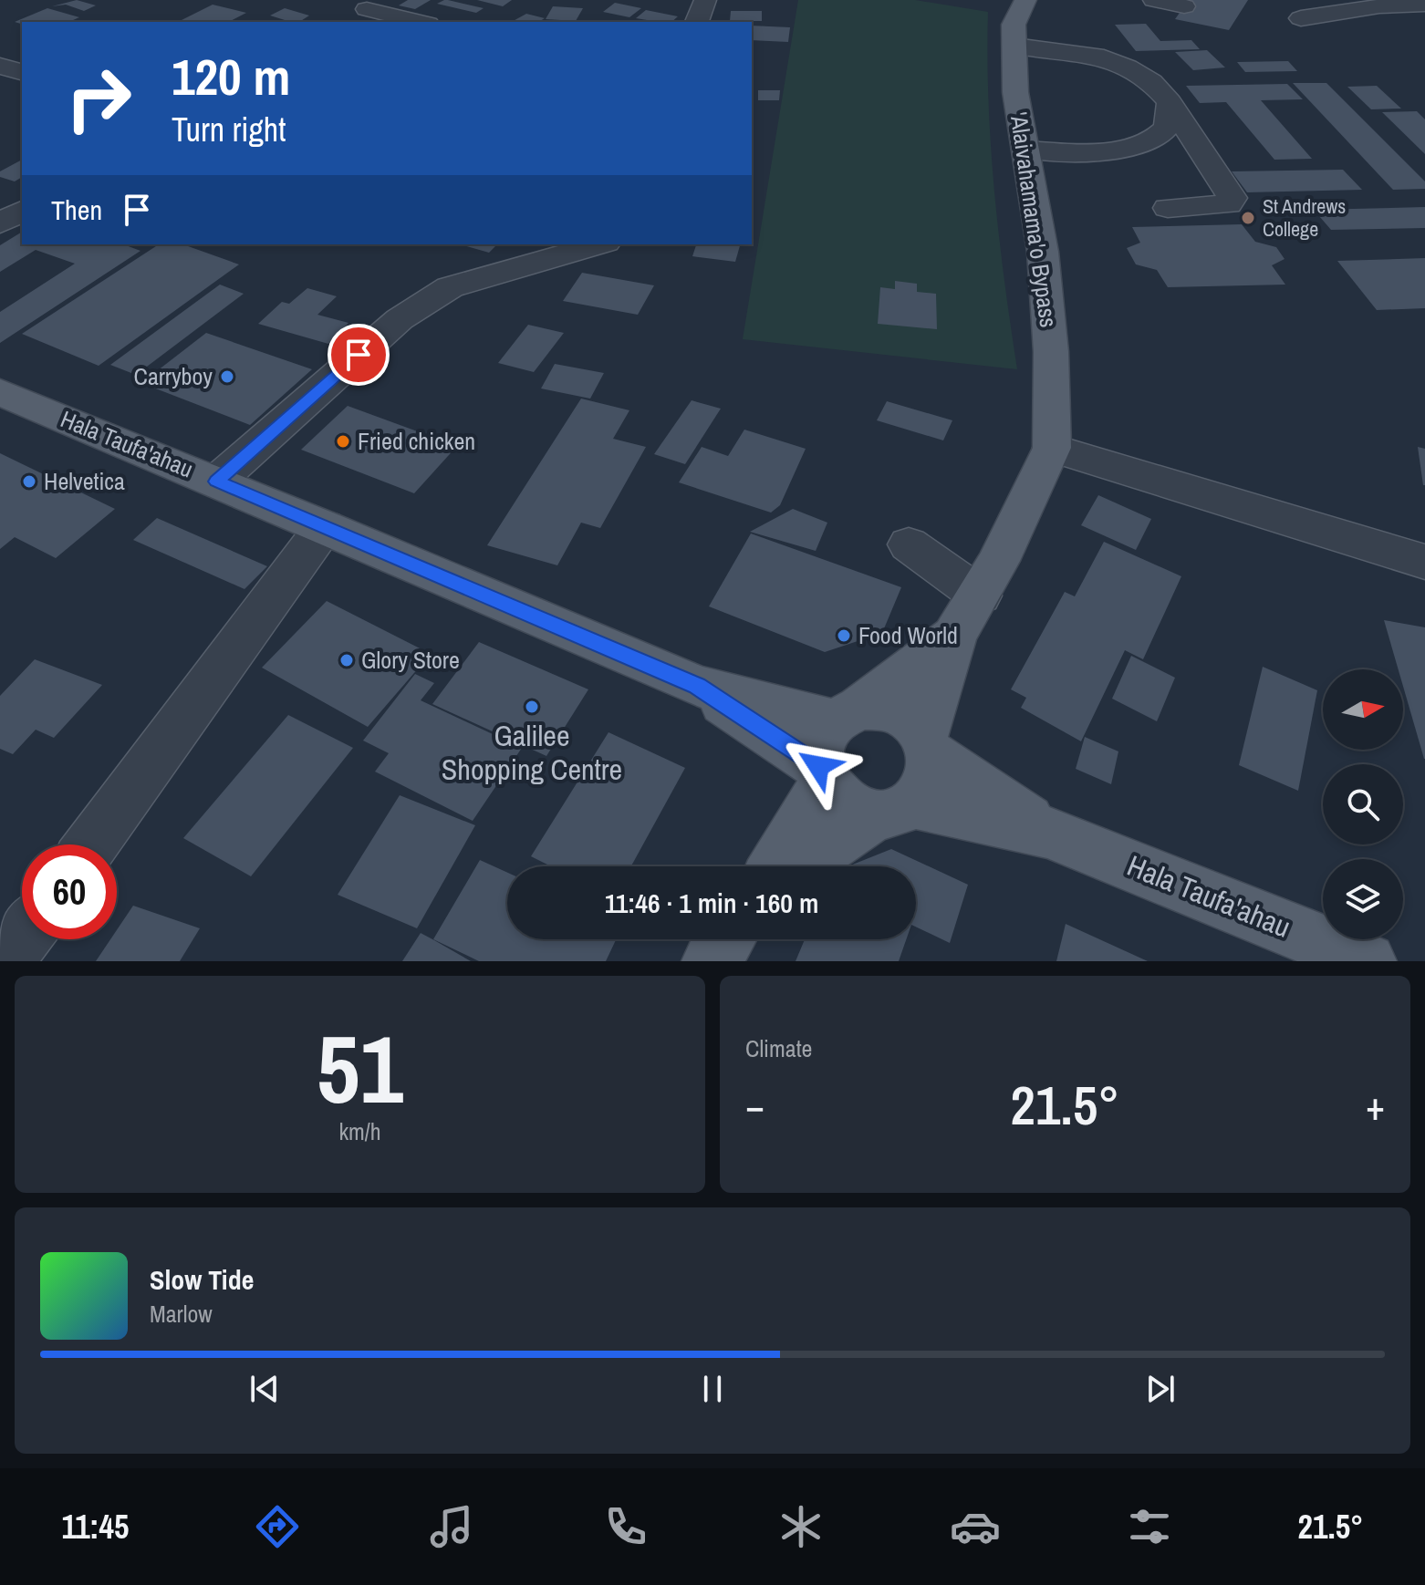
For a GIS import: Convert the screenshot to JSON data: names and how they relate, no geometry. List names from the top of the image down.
{
  "streets": {
    "main road": ["'Alaivahamama'o Bypass", "Hala Taufa'ahau"]
  },
  "crossings": [
    ["'Alaivahamama'o Bypass", "Hala Taufa'ahau"]
  ],
  "places": [
    "St Andrews College",
    "Carryboy",
    "Fried chicken",
    "Helvetica",
    "Food World",
    "Glory Store",
    "Galilee Shopping Centre"
  ],
  "north": "right",
  "page": {
    "turn": ["120 m", "Turn right"],
    "then": "Then",
    "limit": "60",
    "trip": "11:46 · 1 min · 160 m",
    "tile": [
      ["51", "km/h"],
      "Climate"
    ],
    "heat": ["−", "21.5°", "+"],
    "song": ["Slow Tide", "Marlow"],
    "tabs": ["11:45", "21.5°"]
  }
}
